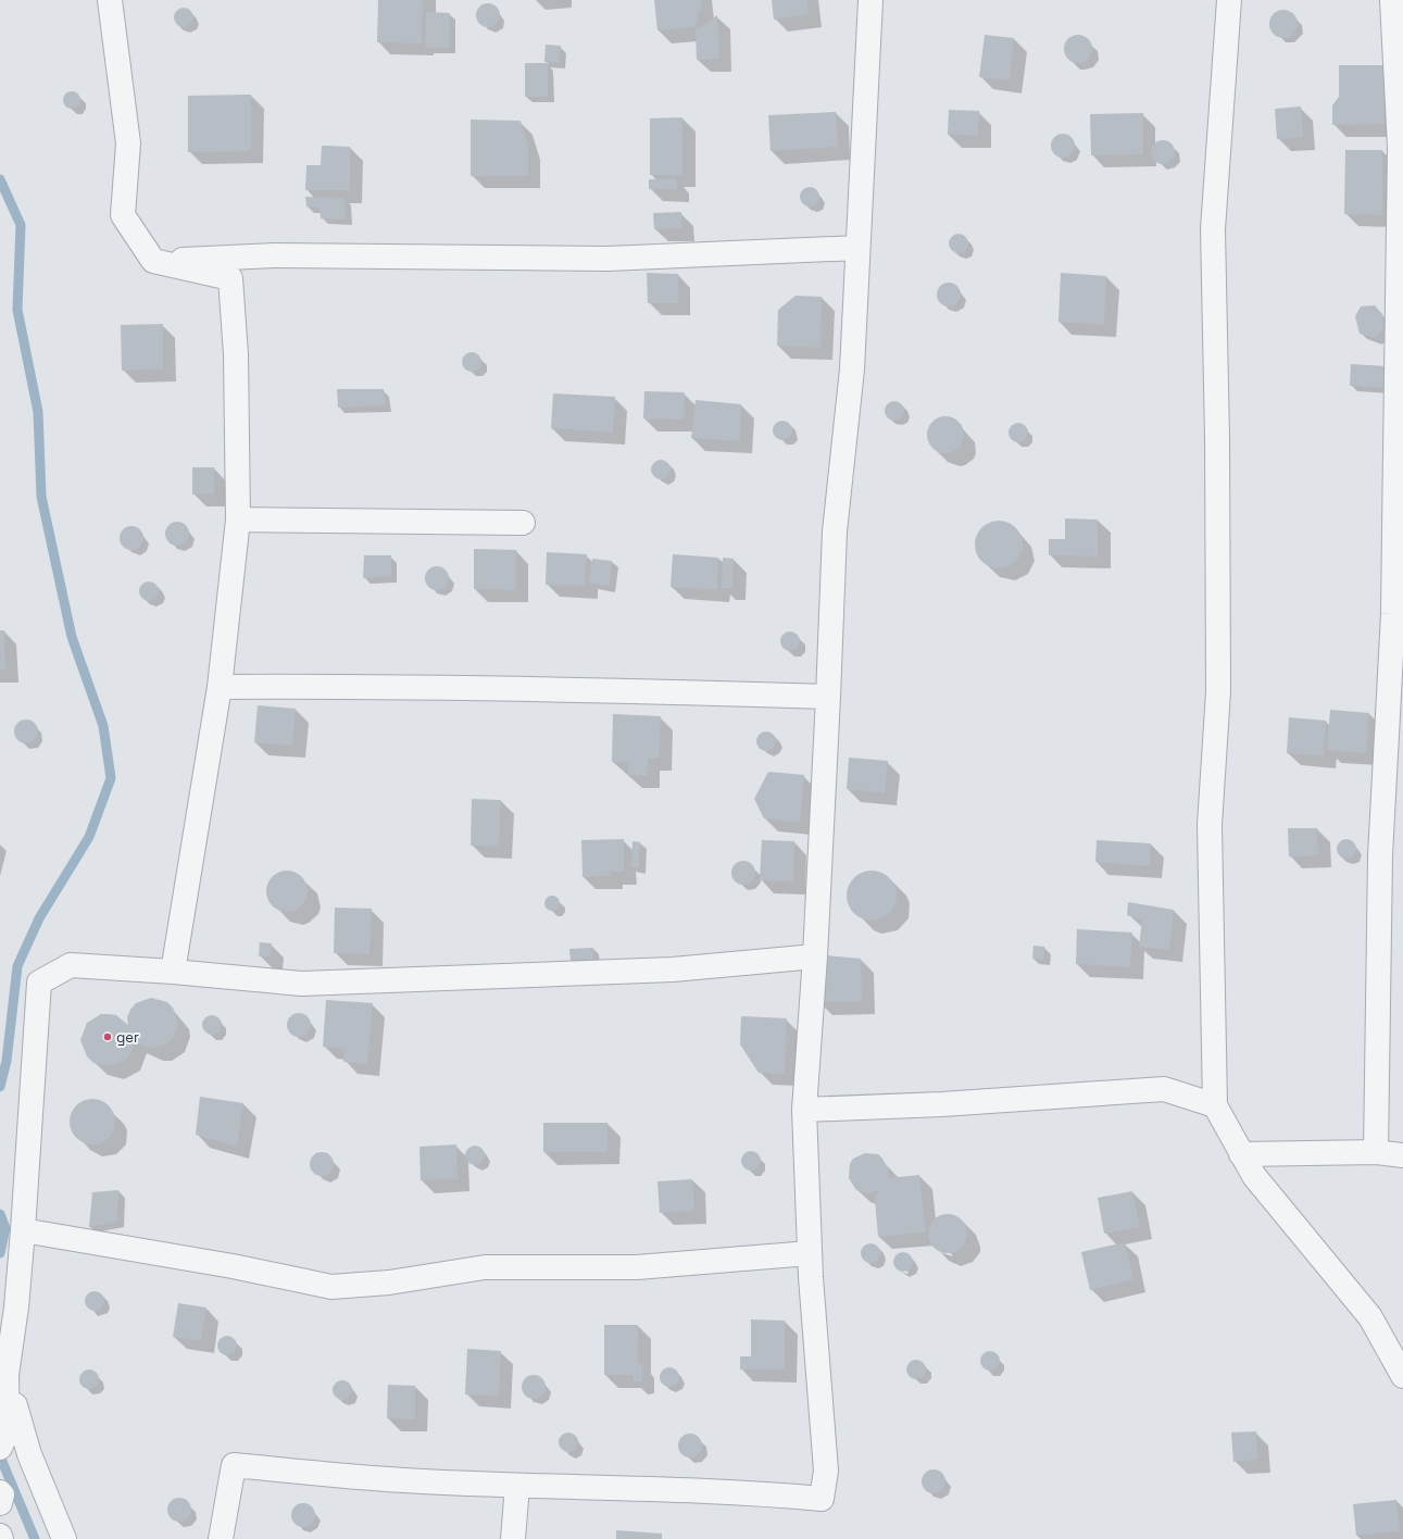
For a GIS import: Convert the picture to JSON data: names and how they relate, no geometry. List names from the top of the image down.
{
  "places": ["ger"]
}
